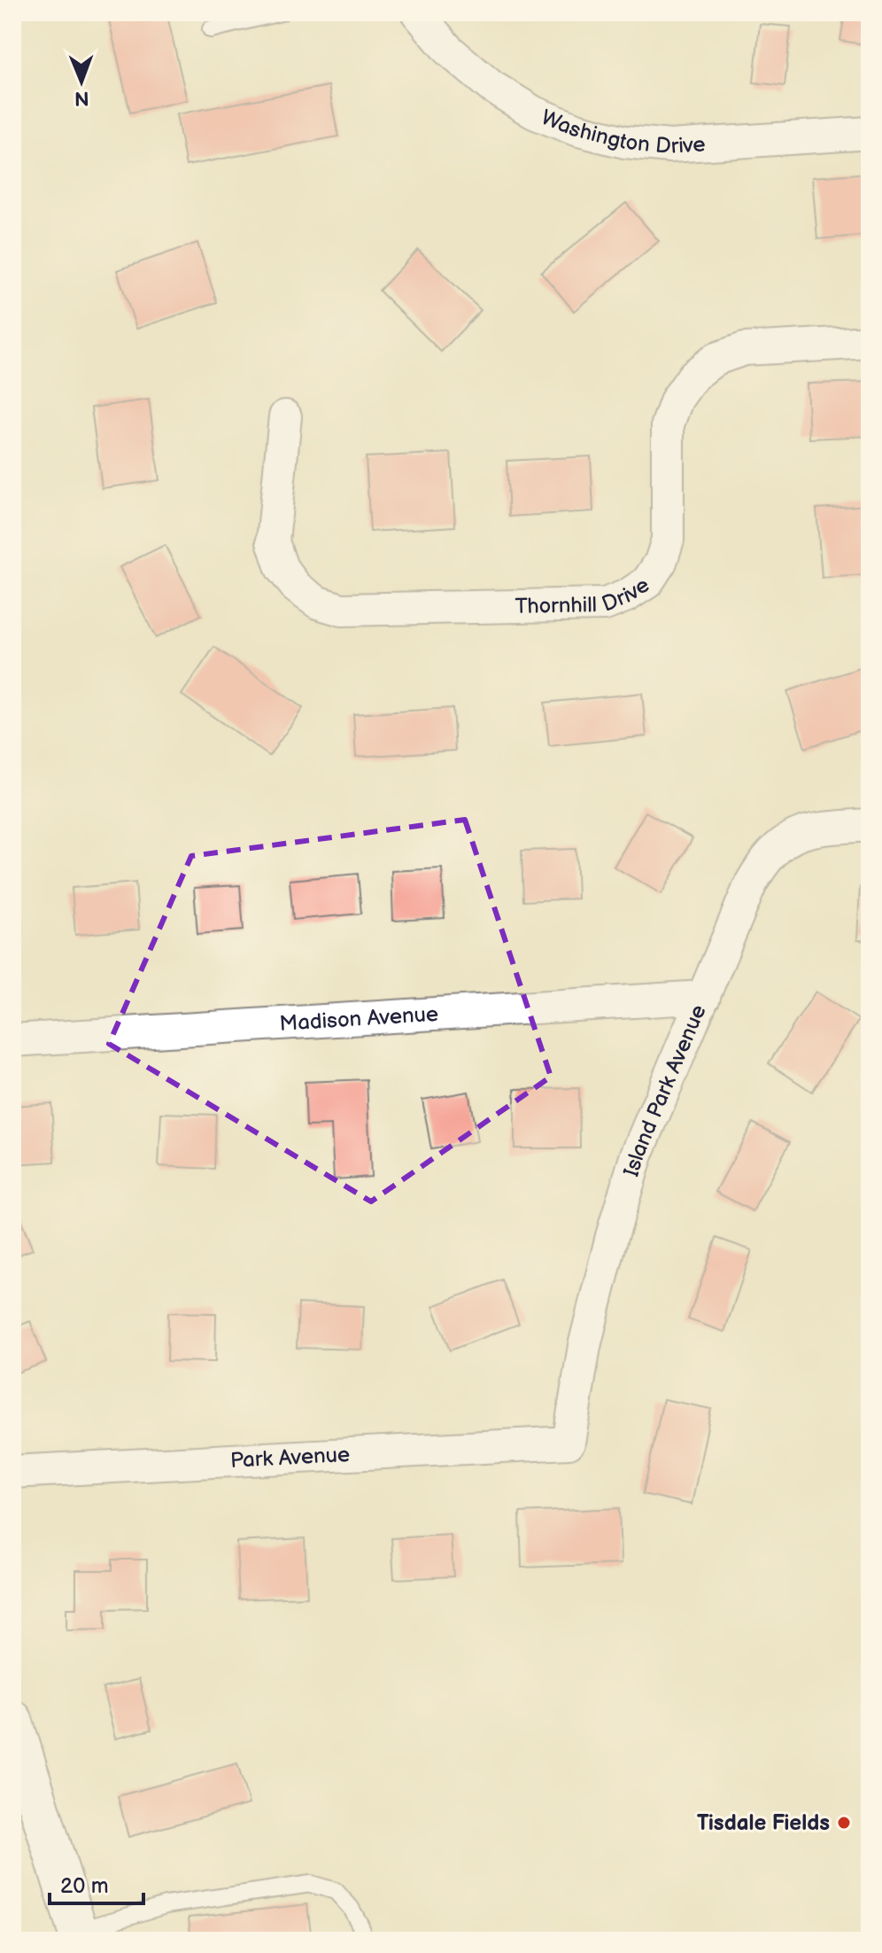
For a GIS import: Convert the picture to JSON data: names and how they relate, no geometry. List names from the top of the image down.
{
  "streets": {
    "street": [
      "Washington Drive",
      "Thornhill Drive",
      "Madison Avenue",
      "Island Park Avenue",
      "Park Avenue"
    ]
  },
  "crossings": [
    ["Madison Avenue", "Island Park Avenue"],
    ["Island Park Avenue", "Park Avenue"]
  ],
  "places": ["Tisdale Fields"],
  "scale_bar": "20 m",
  "north": "bottom"
}
